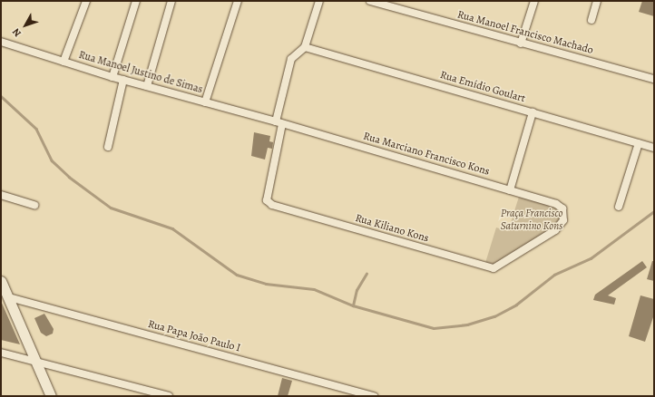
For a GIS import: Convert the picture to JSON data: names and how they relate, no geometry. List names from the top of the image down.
{
  "streets": {
    "street": [
      "Rua Manoel Francisco Machado",
      "Rua Manoel Justino de Simas",
      "Rua Emídio Goulart",
      "Rua Marciano Francisco Kons",
      "Rua Kiliano Kons",
      "Rua Papa João Paulo I"
    ]
  },
  "crossings": [
    ["Rua Manoel Justino de Simas", "Rua Marciano Francisco Kons"],
    ["Rua Manoel Justino de Simas", "Rua Kiliano Kons"],
    ["Rua Marciano Francisco Kons", "Rua Kiliano Kons"]
  ],
  "parks": ["Praça Francisco Saturnino Kons"],
  "north": "bottom left"
}
